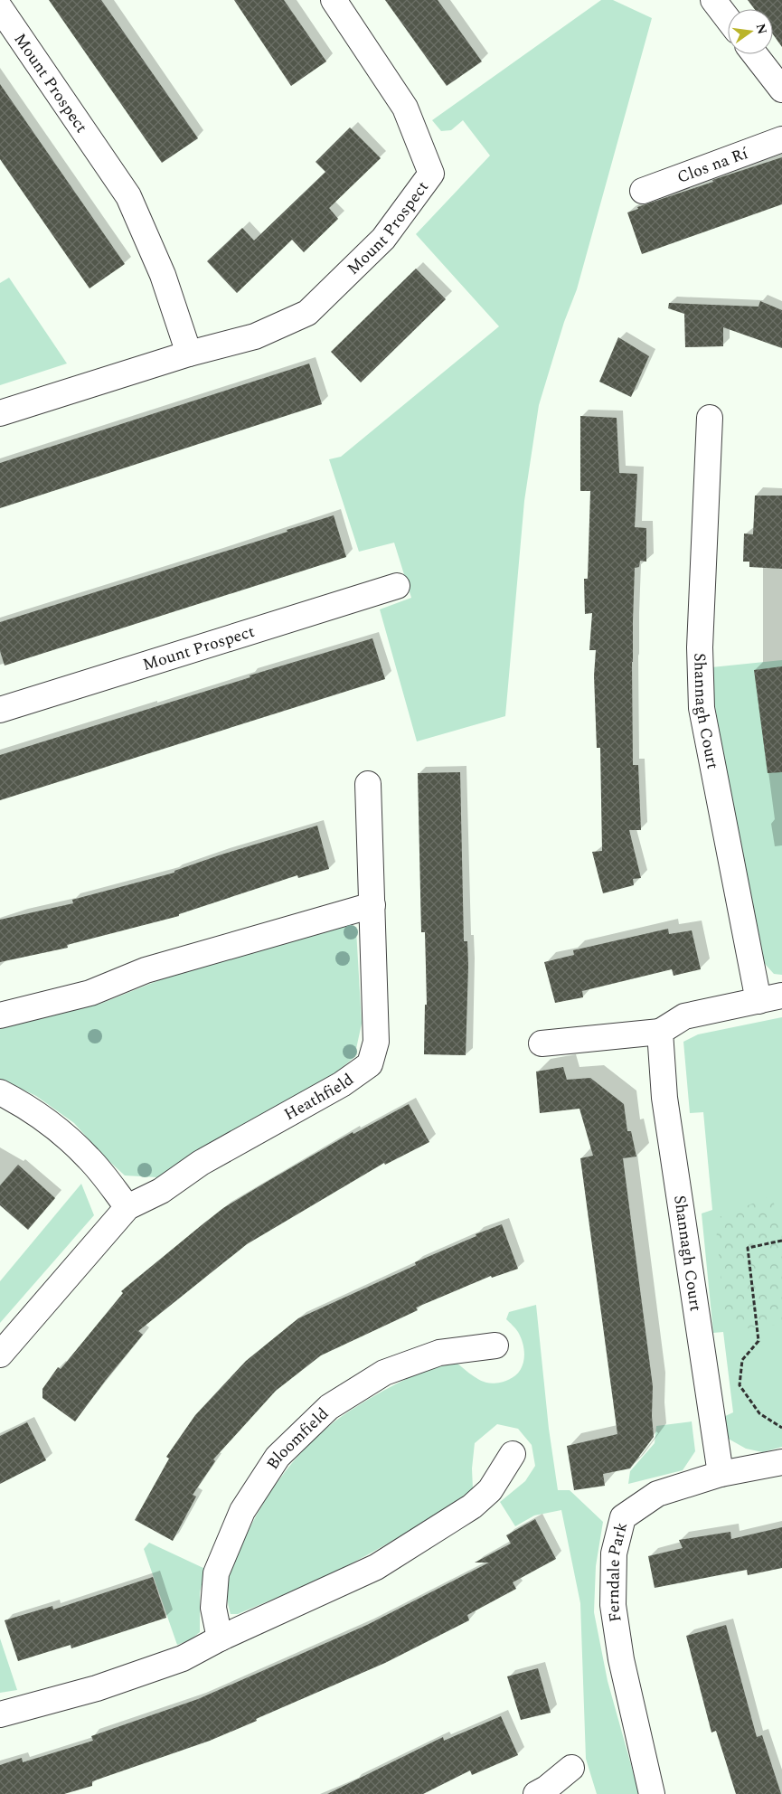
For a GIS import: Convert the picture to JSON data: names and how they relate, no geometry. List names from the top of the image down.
{
  "streets": {
    "street": [
      "Mount Prospect",
      "Clos na Rí",
      "Shannagh Court",
      "Heathfield",
      "Bloomfield",
      "Ferndale Park"
    ]
  },
  "crossings": [
    ["Shannagh Court", "Ferndale Park"]
  ],
  "north": "right"
}
